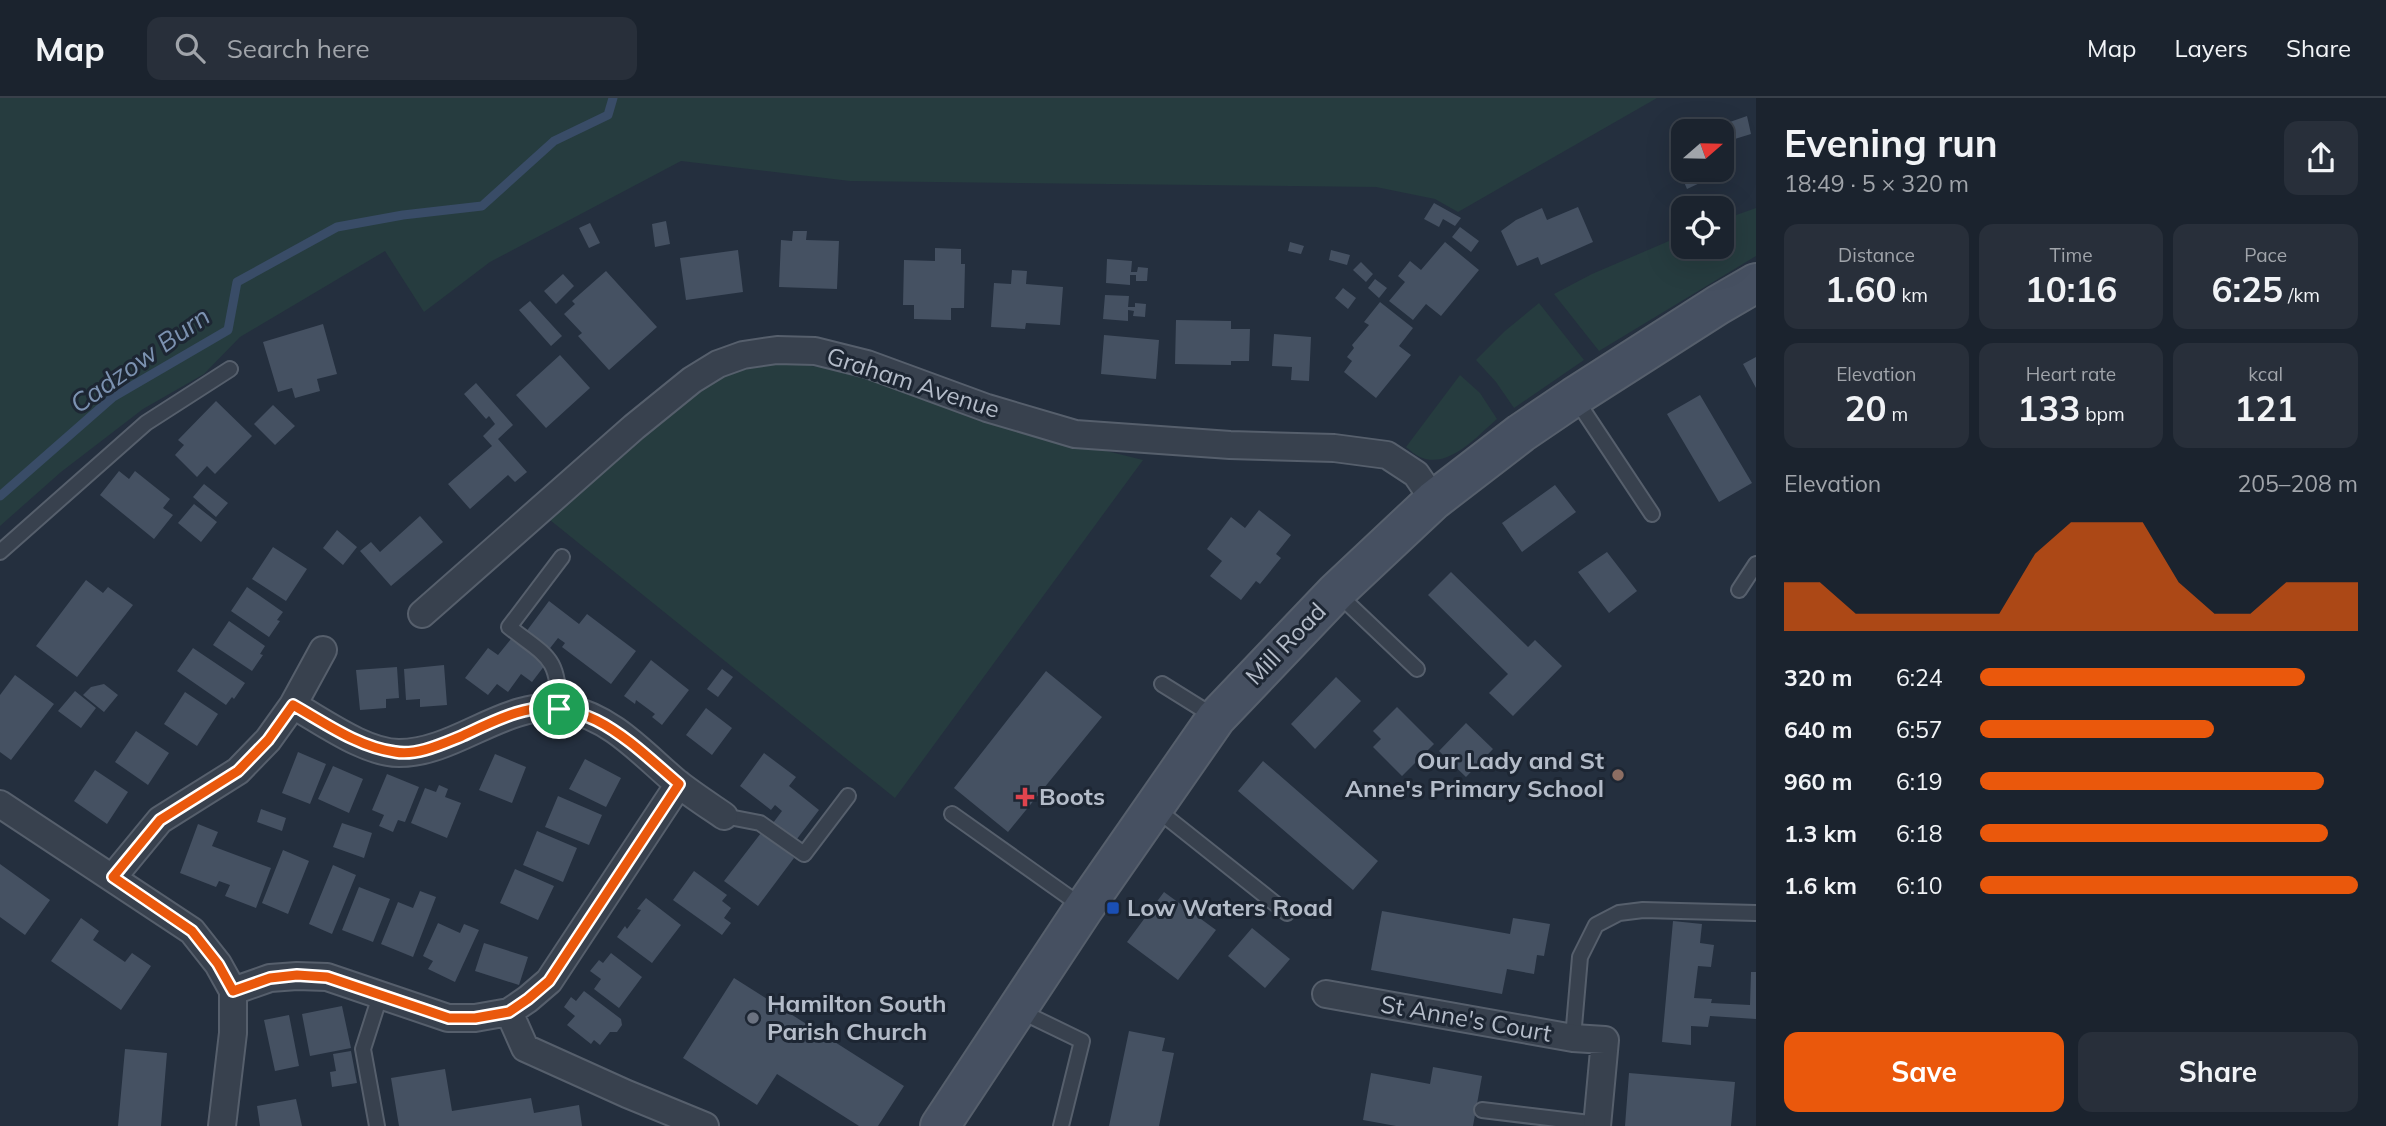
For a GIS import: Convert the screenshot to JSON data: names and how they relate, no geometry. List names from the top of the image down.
{
  "streets": {
    "main road": ["Mill Road"],
    "street": ["Graham Avenue", "St Anne's Court"]
  },
  "crossings": [
    ["Graham Avenue", "Mill Road"]
  ],
  "water": ["Cadzow Burn"],
  "places": {
    "other": ["Our Lady and St Anne's Primary School", "Hamilton South Parish Church"],
    "health": ["Boots"],
    "transit": ["Low Waters Road"]
  },
  "north": "right",
  "page": {
    "header": "Map",
    "search": "Search here",
    "nav": ["Map", "Layers", "Share"],
    "heading": ["Evening run", "18:49 · 5 × 320 m"],
    "stats": [
      ["Distance", "1.60 km"],
      ["Time", "10:16"],
      ["Pace", "6:25 /km"],
      ["Elevation", "20 m"],
      ["Heart rate", "133 bpm"],
      ["kcal", "121"]
    ],
    "chart": ["Elevation", "205–208 m"],
    "list": [
      {
        "name": "320 m",
        "note": "6:24"
      },
      {
        "name": "640 m",
        "note": "6:57"
      },
      {
        "name": "960 m",
        "note": "6:19"
      },
      {
        "name": "1.3 km",
        "note": "6:18"
      },
      {
        "name": "1.6 km",
        "note": "6:10"
      }
    ],
    "buttons": ["Save", "Share"]
  }
}
